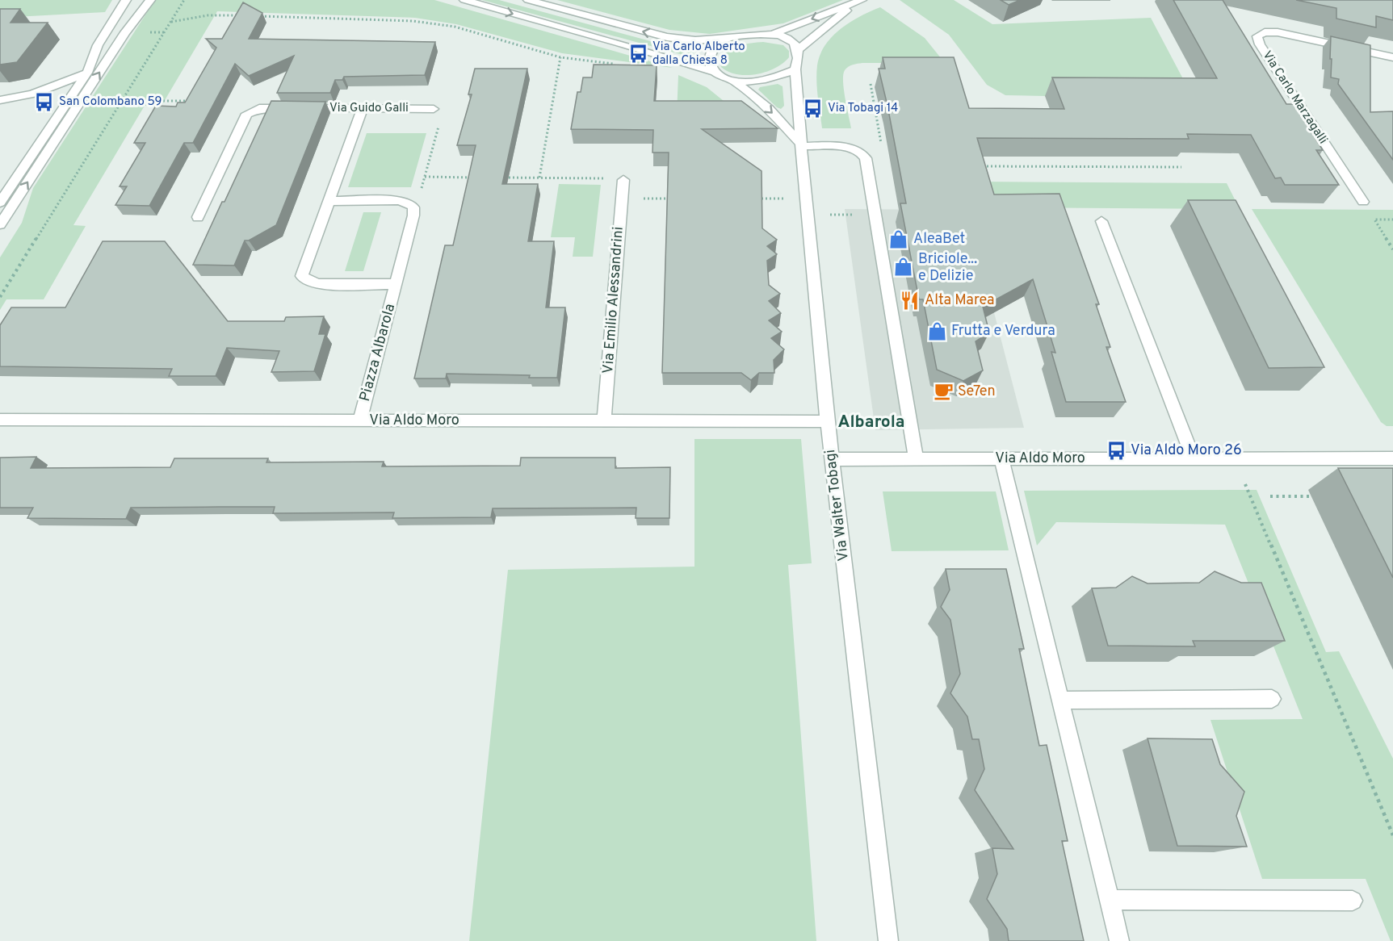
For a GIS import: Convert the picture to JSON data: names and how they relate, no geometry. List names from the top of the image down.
{
  "streets": {
    "street": [
      "Via Carlo Marzagalli",
      "Via Guido Galli",
      "Via Emilio Alessandrini",
      "Piazza Albarola",
      "Via Aldo Moro",
      "Via Walter Tobagi"
    ]
  },
  "crossings": [
    ["Via Guido Galli", "Piazza Albarola"],
    ["Via Emilio Alessandrini", "Via Aldo Moro"],
    ["Piazza Albarola", "Via Aldo Moro"],
    ["Via Aldo Moro", "Via Walter Tobagi"]
  ],
  "districts": ["Albarola"],
  "places": {
    "bus stop": [
      "Via Carlo Alberto dalla Chiesa 8",
      "San Colombano 59",
      "Via Tobagi 14",
      "Via Aldo Moro 26"
    ],
    "shop": ["AleaBet", "Briciole... e Delizie", "Frutta e Verdura"],
    "restaurant": ["Alta Marea"],
    "cafe": ["Se7en"]
  }
}
